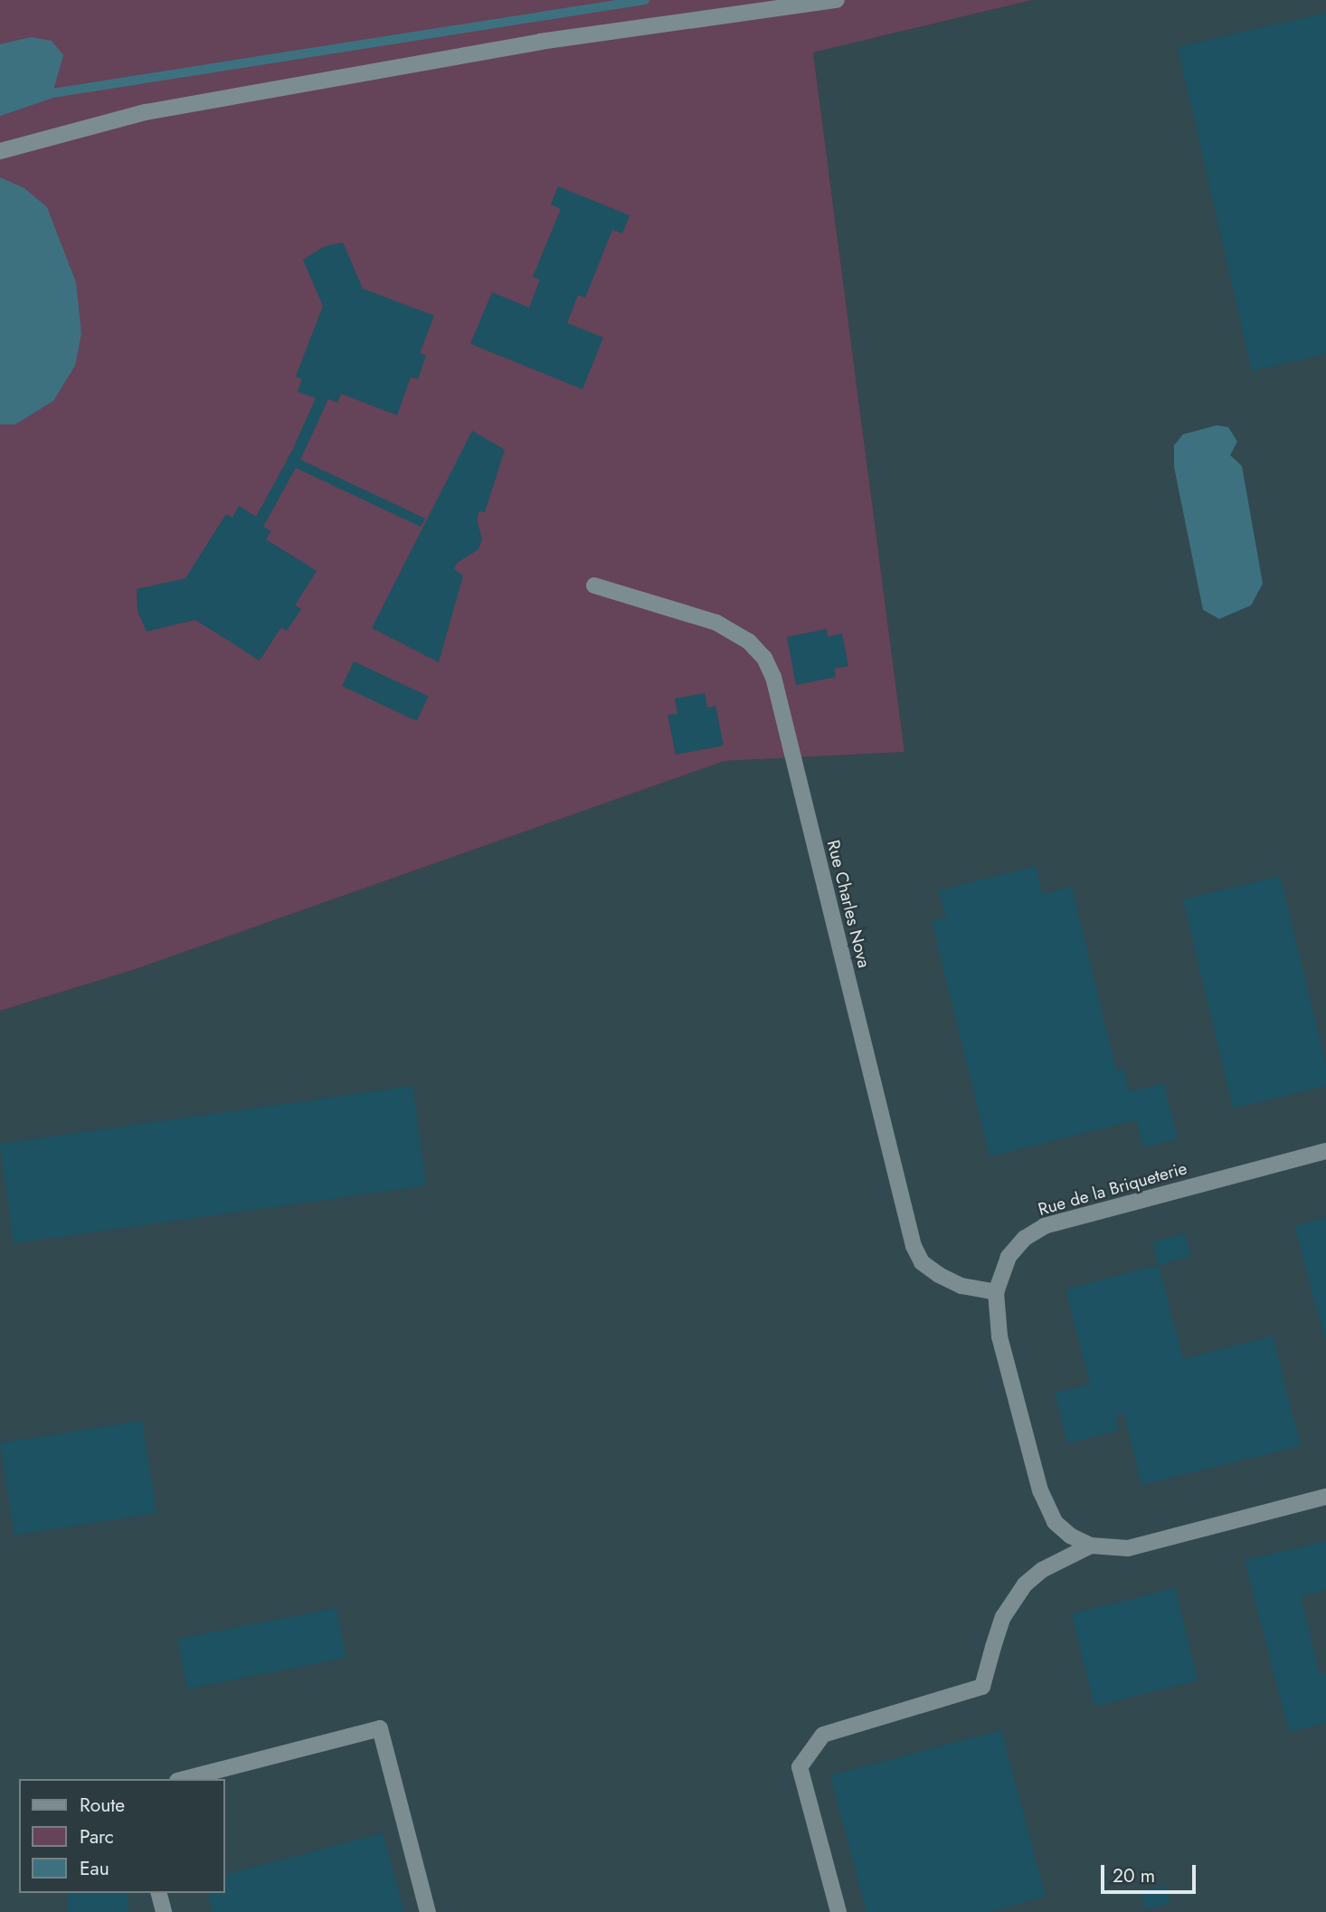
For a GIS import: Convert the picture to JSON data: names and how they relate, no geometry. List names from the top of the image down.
{
  "streets": {
    "street": ["Rue Charles Nova", "Rue de la Briqueterie"]
  },
  "crossings": [
    ["Rue Charles Nova", "Rue de la Briqueterie"]
  ],
  "legend": ["Route", "Parc", "Eau"],
  "scale_bar": "20 m"
}
